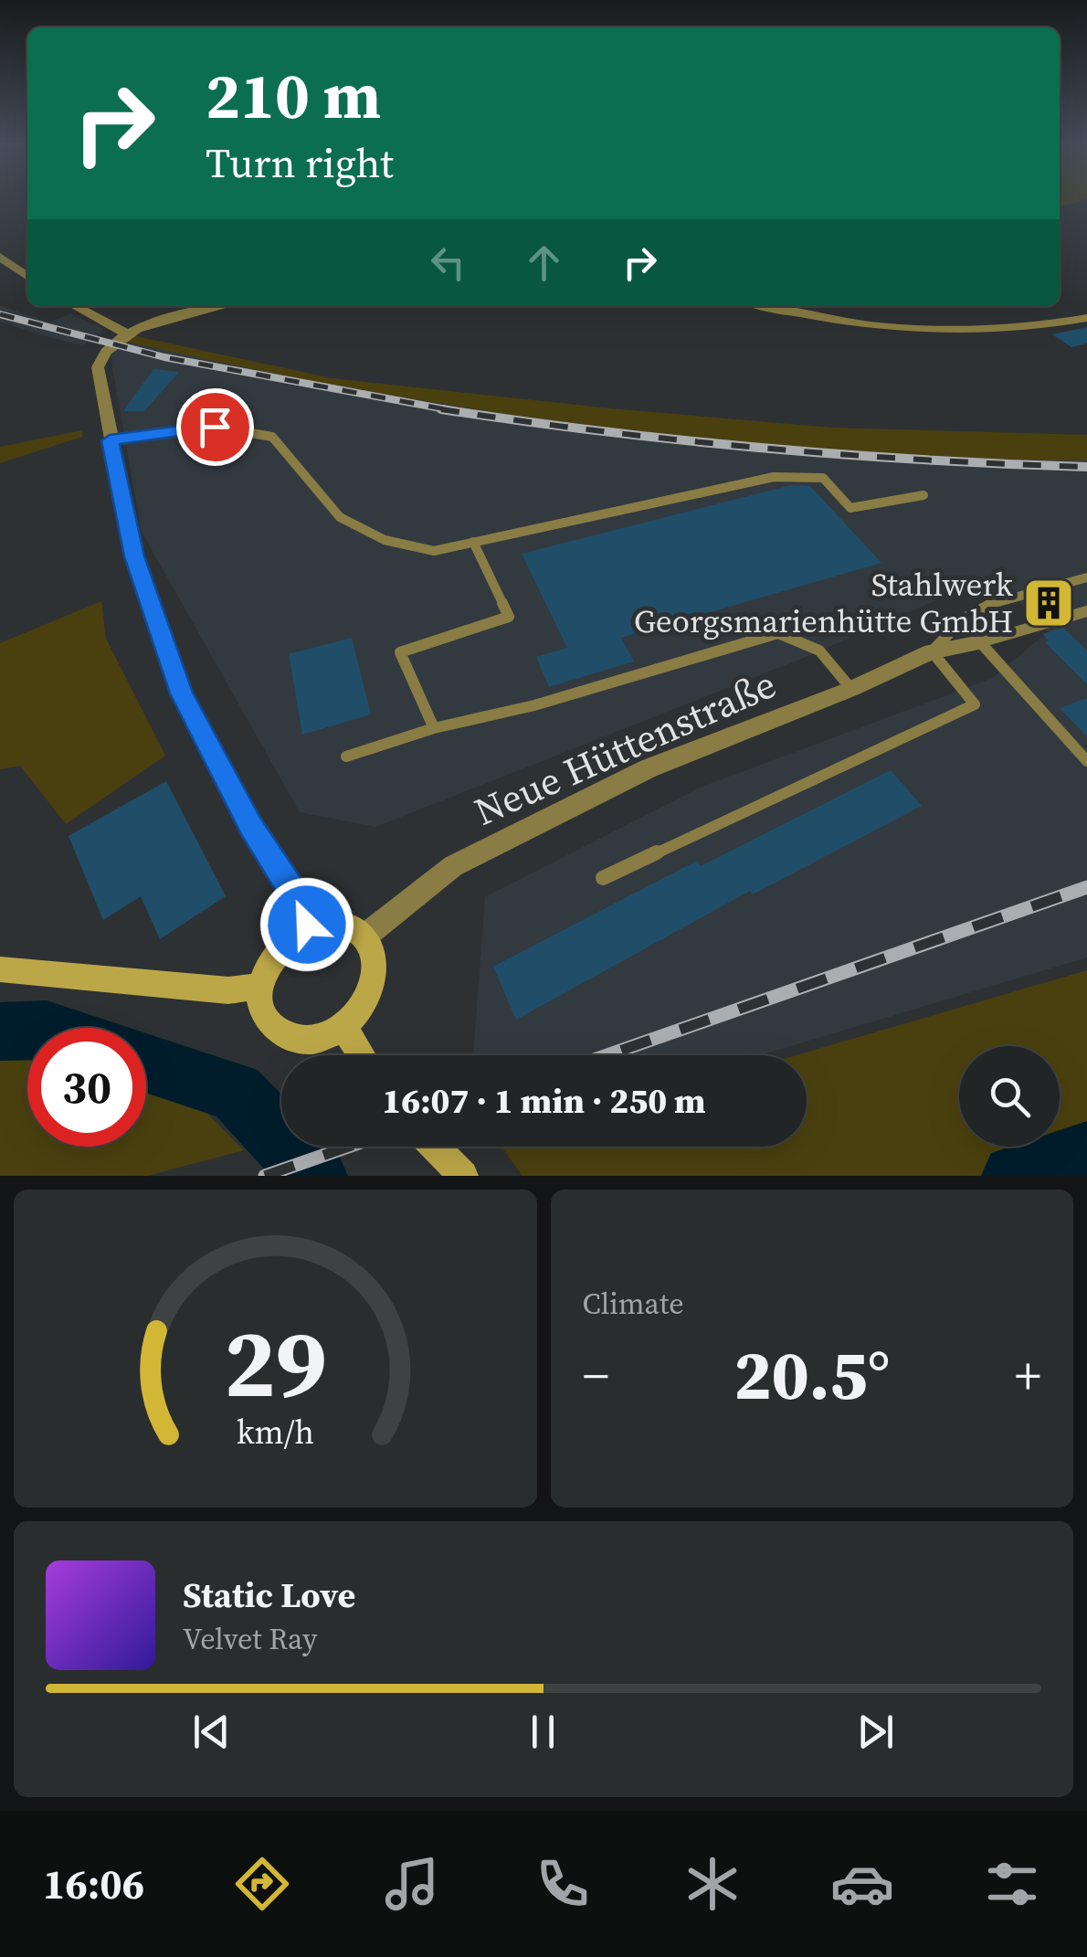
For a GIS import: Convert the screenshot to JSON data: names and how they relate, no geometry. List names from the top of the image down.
{
  "streets": {
    "street": ["Neue Hüttenstraße"]
  },
  "places": {
    "building": ["Stahlwerk Georgsmarienhütte GmbH"]
  },
  "page": {
    "turn": ["210 m", "Turn right"],
    "limit": "30",
    "trip": "16:07 · 1 min · 250 m",
    "tile": "Climate",
    "heat": ["−", "20.5°", "+"],
    "song": ["Static Love", "Velvet Ray"],
    "tabs": "16:06",
    "gauge": ["29", "km/h"]
  }
}
